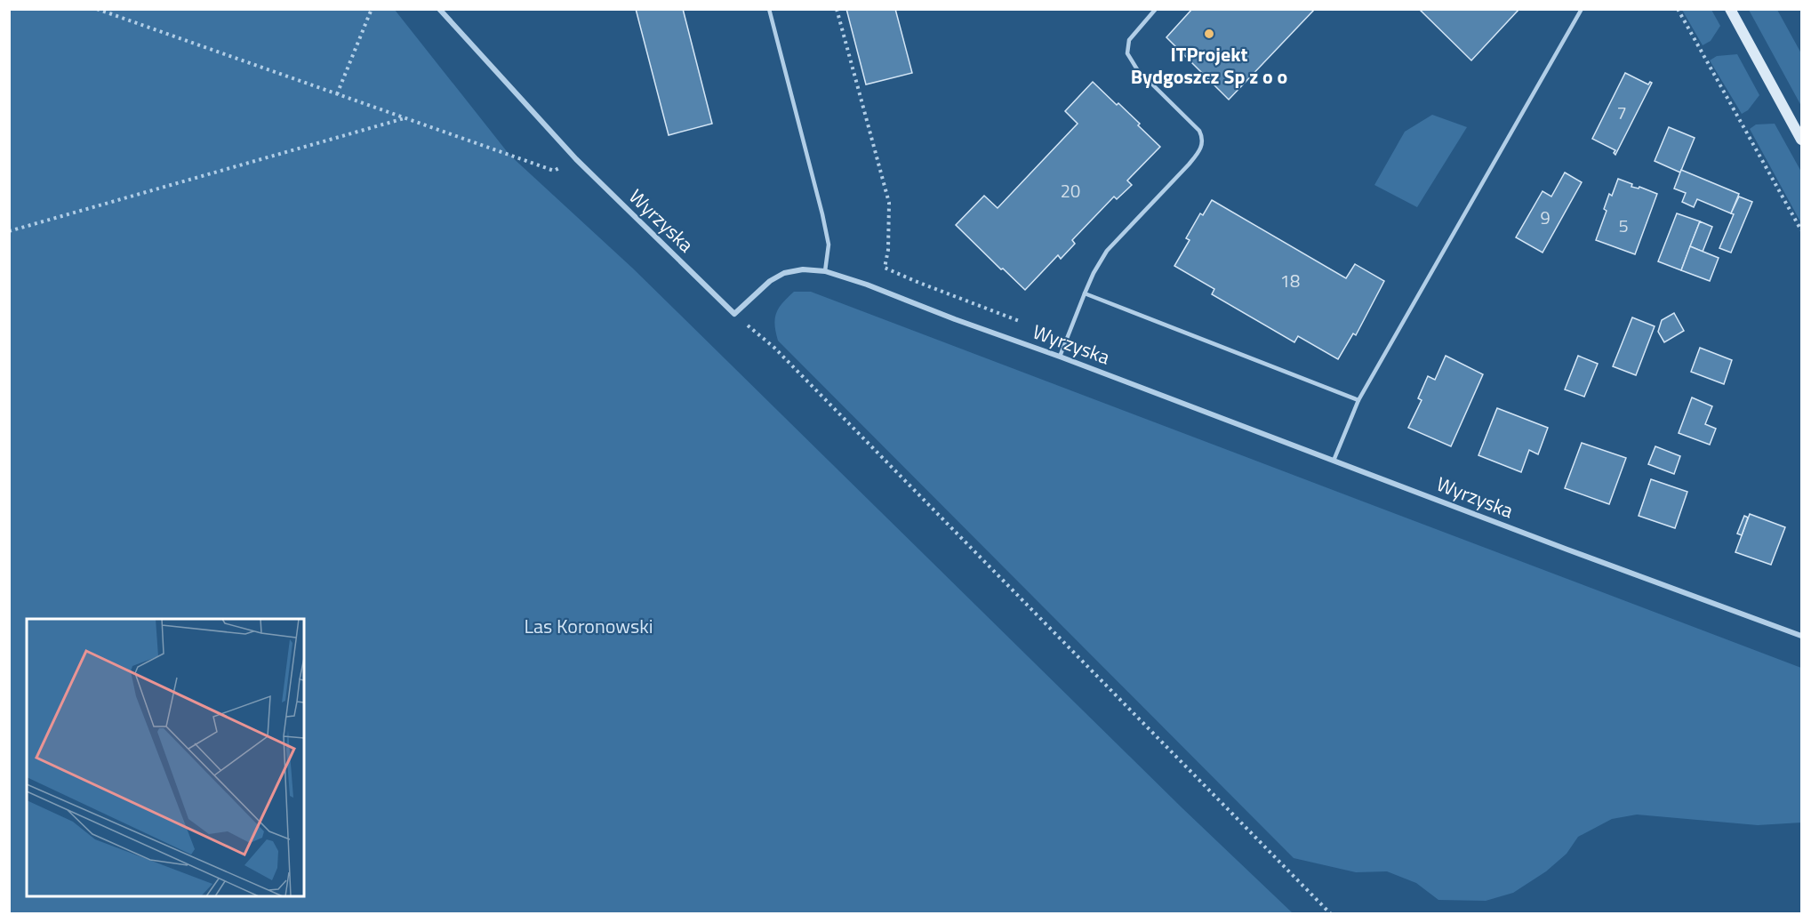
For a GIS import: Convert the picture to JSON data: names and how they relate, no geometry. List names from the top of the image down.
{
  "streets": {
    "street": ["Wyrzyska"]
  },
  "parks": ["Las Koronowski"],
  "places": ["ITProjekt Bydgoszcz Sp z o o"],
  "house_numbers": [
    "7",
    "20",
    "9",
    "5",
    "18"
  ]
}
